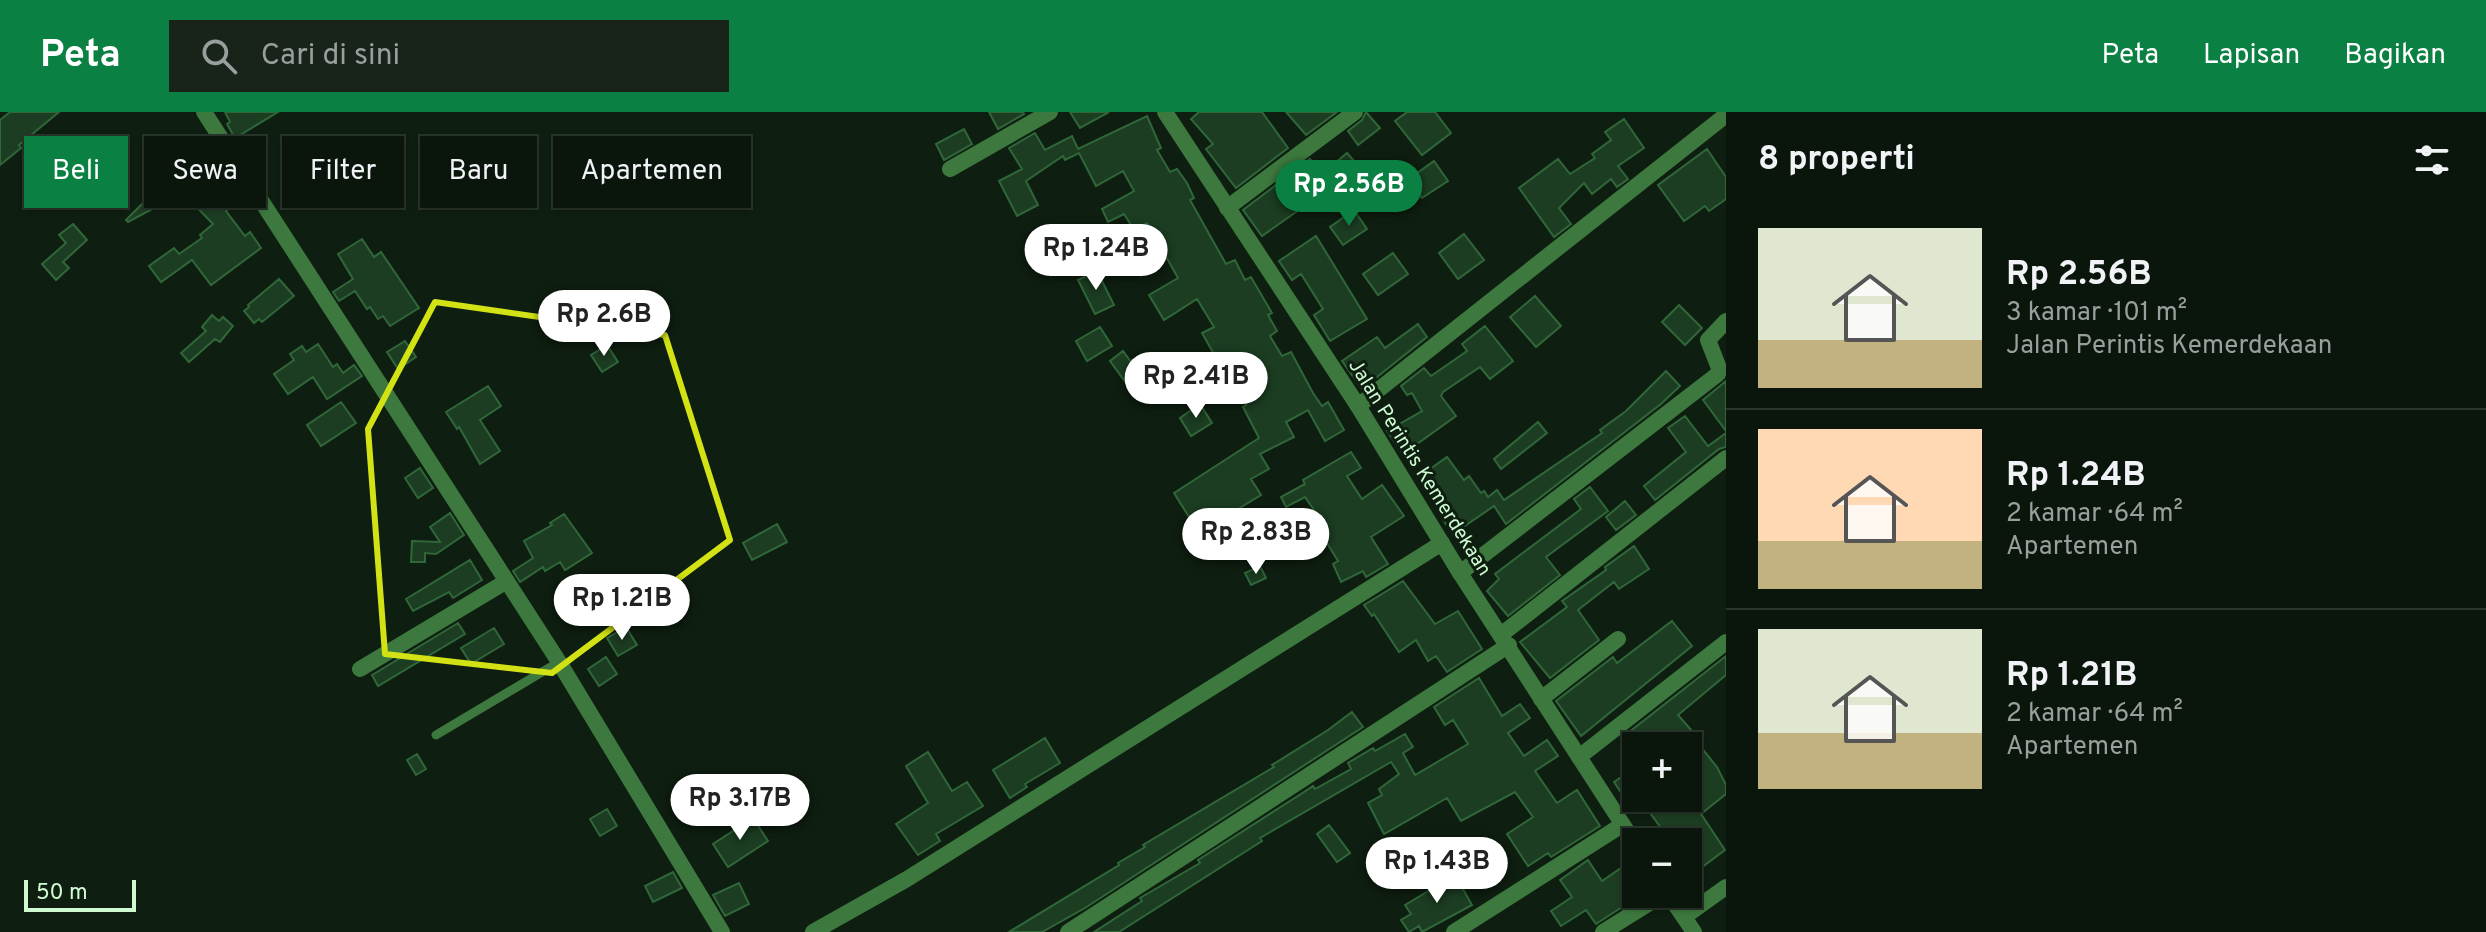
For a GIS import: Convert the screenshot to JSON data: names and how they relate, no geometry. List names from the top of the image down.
{
  "streets": {
    "street": ["Jalan Perintis Kemerdekaan"]
  },
  "scale_bar": "50 m",
  "page": {
    "header": "Peta",
    "search": "Cari di sini",
    "nav": ["Peta", "Lapisan", "Bagikan"],
    "heading": "8 properti",
    "chip": [
      "Beli",
      "Sewa",
      "Filter",
      "Baru",
      "Apartemen"
    ],
    "price": [
      "Rp 2.56B",
      "Rp 1.24B",
      "Rp 2.6B",
      "Rp 2.41B",
      "Rp 2.83B",
      "Rp 1.21B",
      "Rp 3.17B",
      "Rp 1.43B"
    ],
    "list": [
      {
        "name": "Rp 2.56B",
        "note": "3 kamar · 101 m² · Jalan Perintis Kemerdekaan"
      },
      {
        "name": "Rp 1.24B",
        "note": "2 kamar · 64 m² · Apartemen"
      },
      {
        "name": "Rp 1.21B",
        "note": "2 kamar · 64 m² · Apartemen"
      }
    ],
    "map_buttons": ["+", "−"],
    "scale": "50 m"
  }
}
